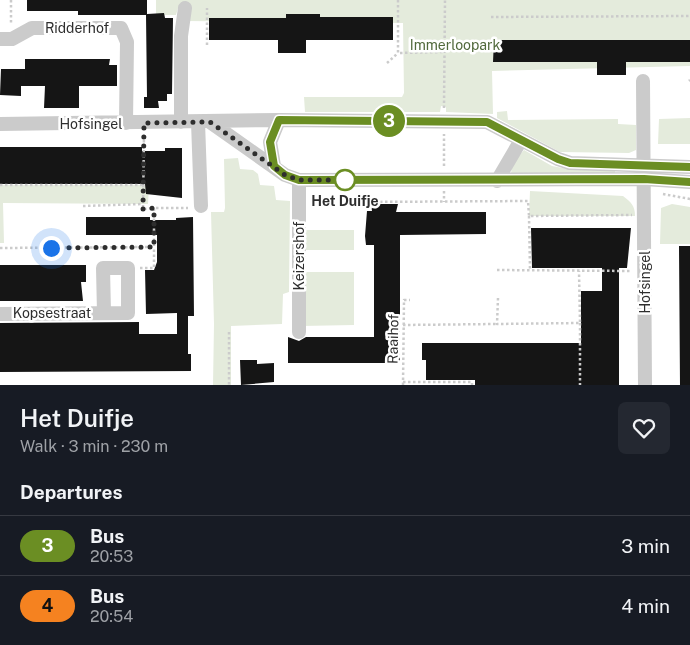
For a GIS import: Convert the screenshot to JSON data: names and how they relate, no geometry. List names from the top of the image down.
{
  "streets": {
    "street": [
      "Ridderhof",
      "Hofsingel",
      "Keizershof",
      "Kopsestraat"
    ],
    "path": ["Raaihof"]
  },
  "crossings": [
    ["Ridderhof", "Hofsingel"]
  ],
  "parks": ["Immerloopark"],
  "places": ["Het Duifje"],
  "lines": ["bus line 3"],
  "page": {
    "on_map": "3",
    "heading": [
      ["Het Duifje", "Walk · 3 min · 230 m"],
      "Departures"
    ],
    "list": [
      {
        "mark": "3",
        "name": "Bus",
        "note": "20:53",
        "value": "3 min"
      },
      {
        "mark": "4",
        "name": "Bus",
        "note": "20:54",
        "value": "4 min"
      }
    ]
  }
}
